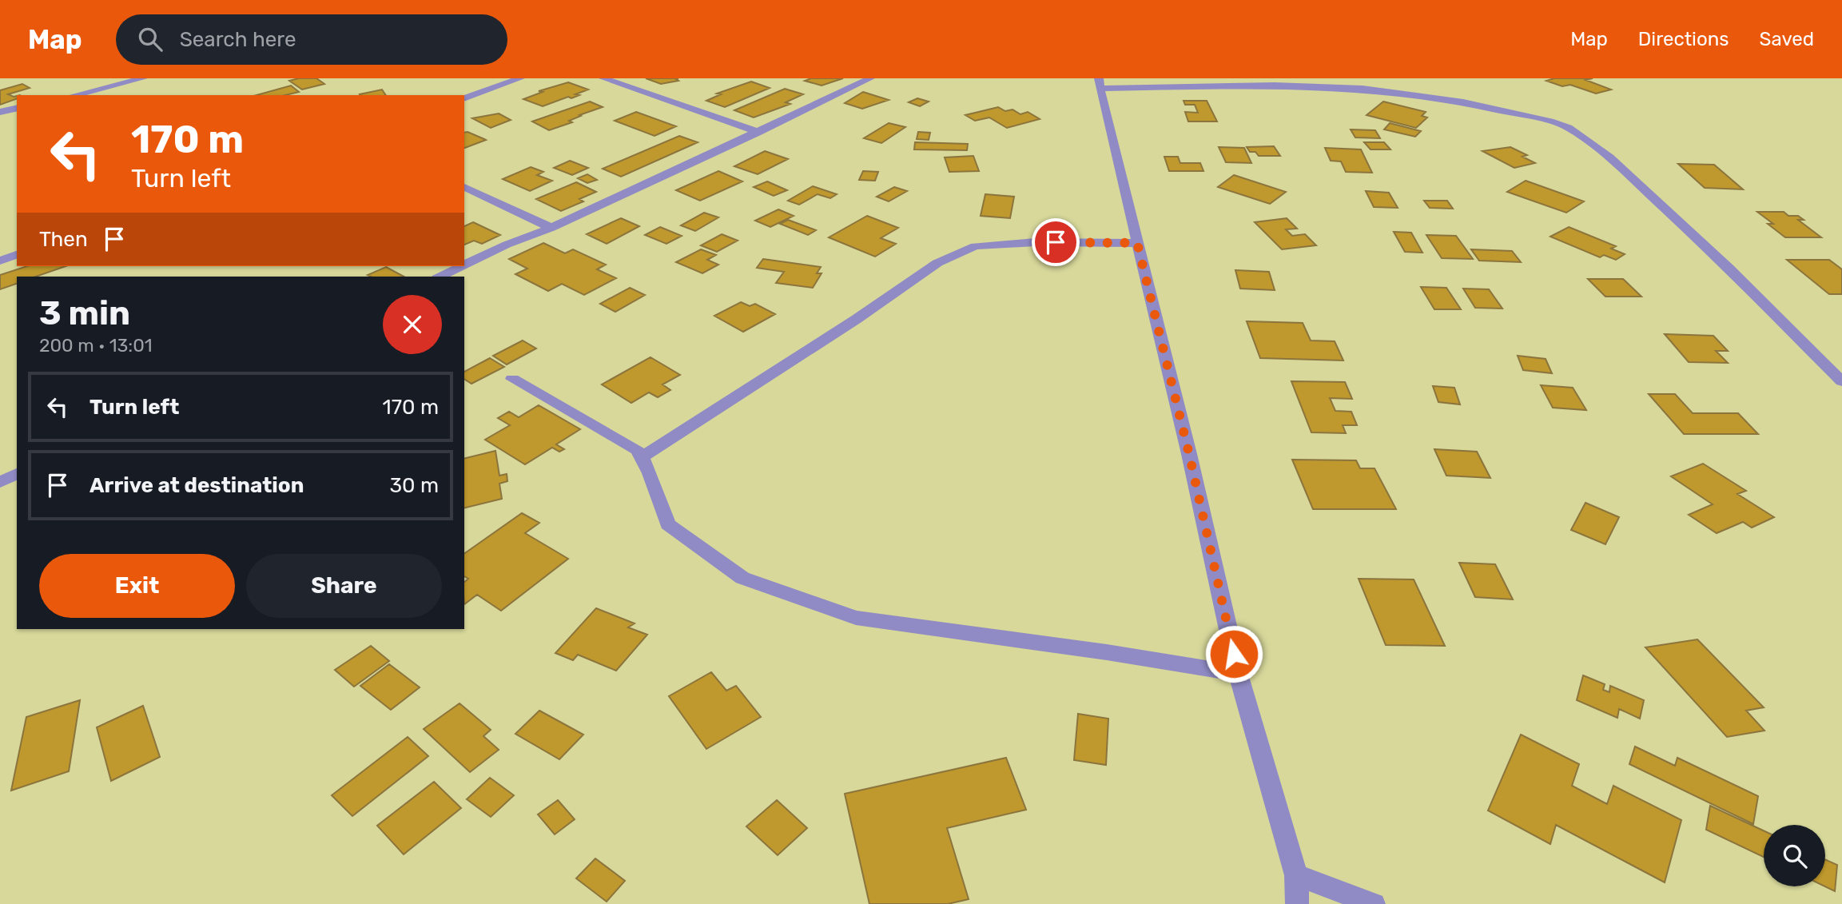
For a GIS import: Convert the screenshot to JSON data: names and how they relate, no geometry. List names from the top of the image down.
{
  "page": {
    "header": "Map",
    "search": "Search here",
    "nav": ["Map", "Directions", "Saved"],
    "turn": ["170 m", "Turn left"],
    "then": "Then",
    "heading": ["3 min", "200 m · 13:01"],
    "list": [
      {
        "name": "Turn left",
        "value": "170 m"
      },
      {
        "name": "Arrive at destination",
        "value": "30 m"
      }
    ],
    "buttons": ["Exit", "Share"]
  }
}
